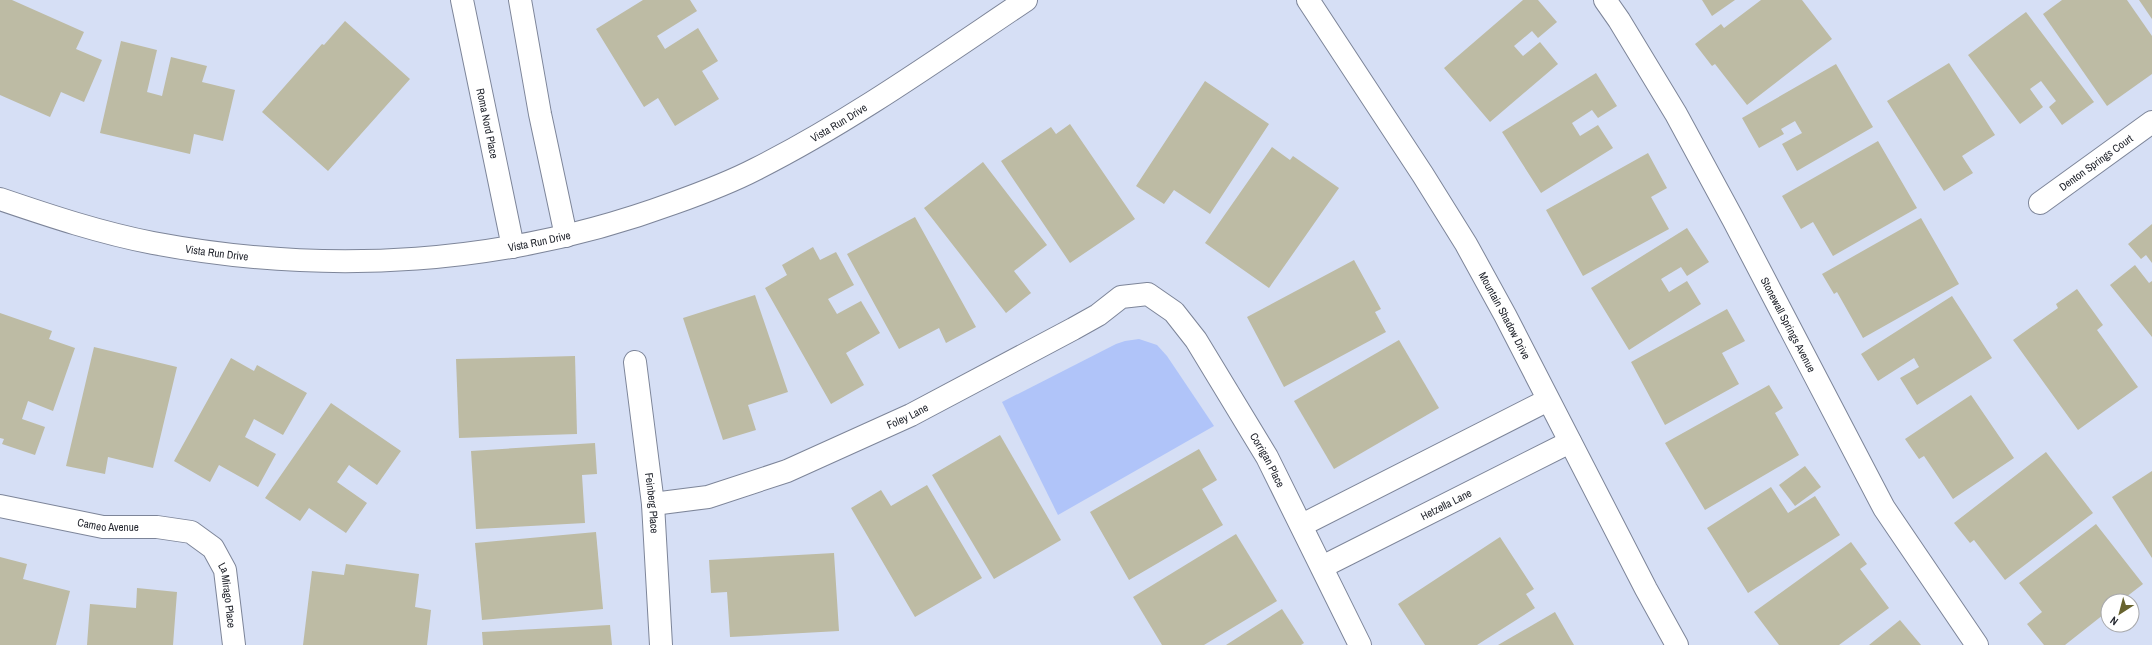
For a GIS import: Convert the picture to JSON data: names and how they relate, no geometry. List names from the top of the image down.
{
  "streets": {
    "street": [
      "Vista Run Drive",
      "Roma Nord Place",
      "Denton Springs Court",
      "Mountain Shadow Drive",
      "Stonewall Springs Avenue",
      "Foley Lane",
      "Corrigan Place",
      "Feinberg Place",
      "Hetzella Lane",
      "Cameo Avenue",
      "La Mirago Place"
    ]
  },
  "crossings": [
    ["Vista Run Drive", "Roma Nord Place"],
    ["Mountain Shadow Drive", "Hetzella Lane"],
    ["Foley Lane", "Corrigan Place"],
    ["Foley Lane", "Feinberg Place"],
    ["Corrigan Place", "Hetzella Lane"],
    ["Cameo Avenue", "La Mirago Place"]
  ],
  "north": "bottom left"
}
